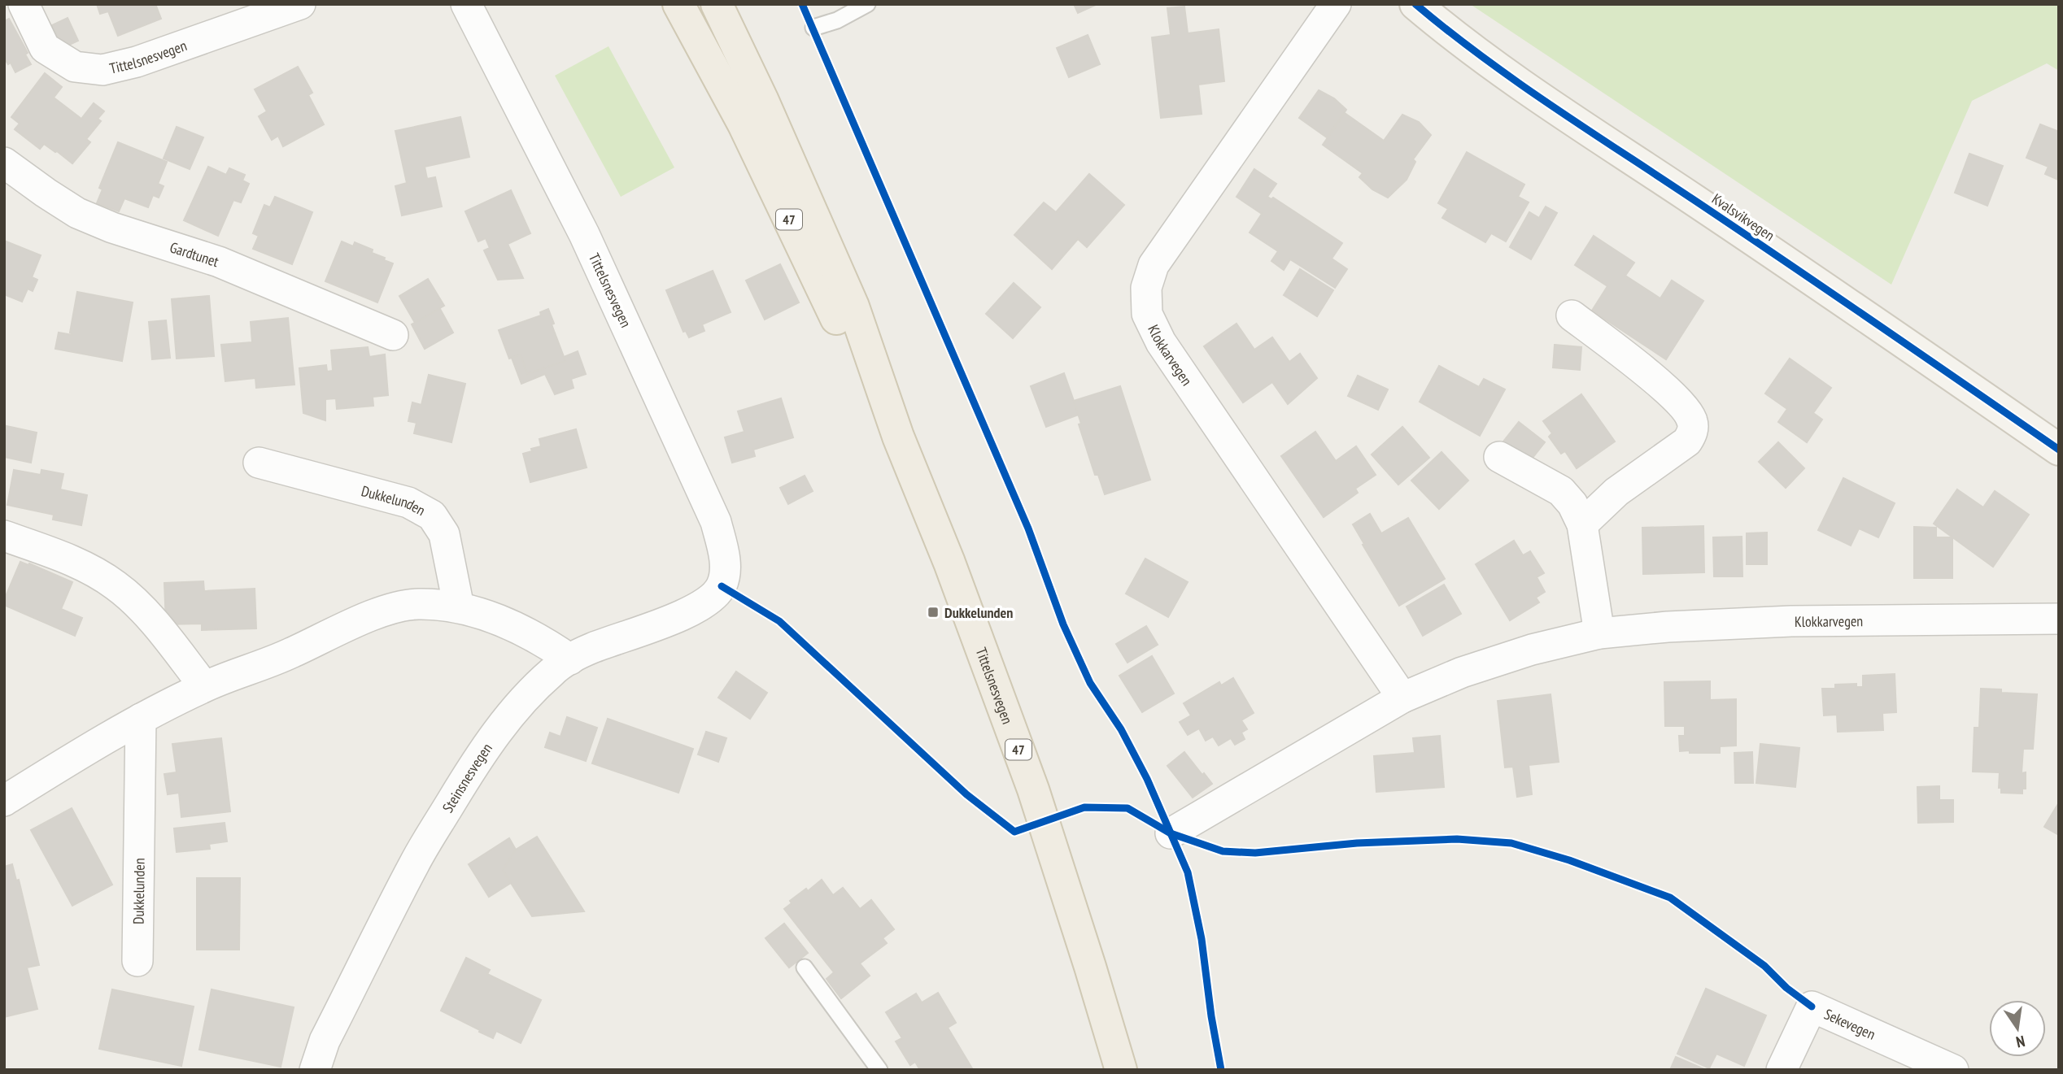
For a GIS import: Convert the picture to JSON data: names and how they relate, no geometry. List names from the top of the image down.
{
  "streets": {
    "main road": ["Tittelsnesvegen", "Kvalsvikvegen", "47"],
    "street": [
      "Gardtunet",
      "Klokkarvegen",
      "Dukkelunden",
      "Steinsnesvegen",
      "Sekevegen"
    ]
  },
  "crossings": [
    ["Tittelsnesvegen", "Steinsnesvegen"]
  ],
  "places": {
    "transit": ["Dukkelunden"]
  },
  "north": "bottom"
}
